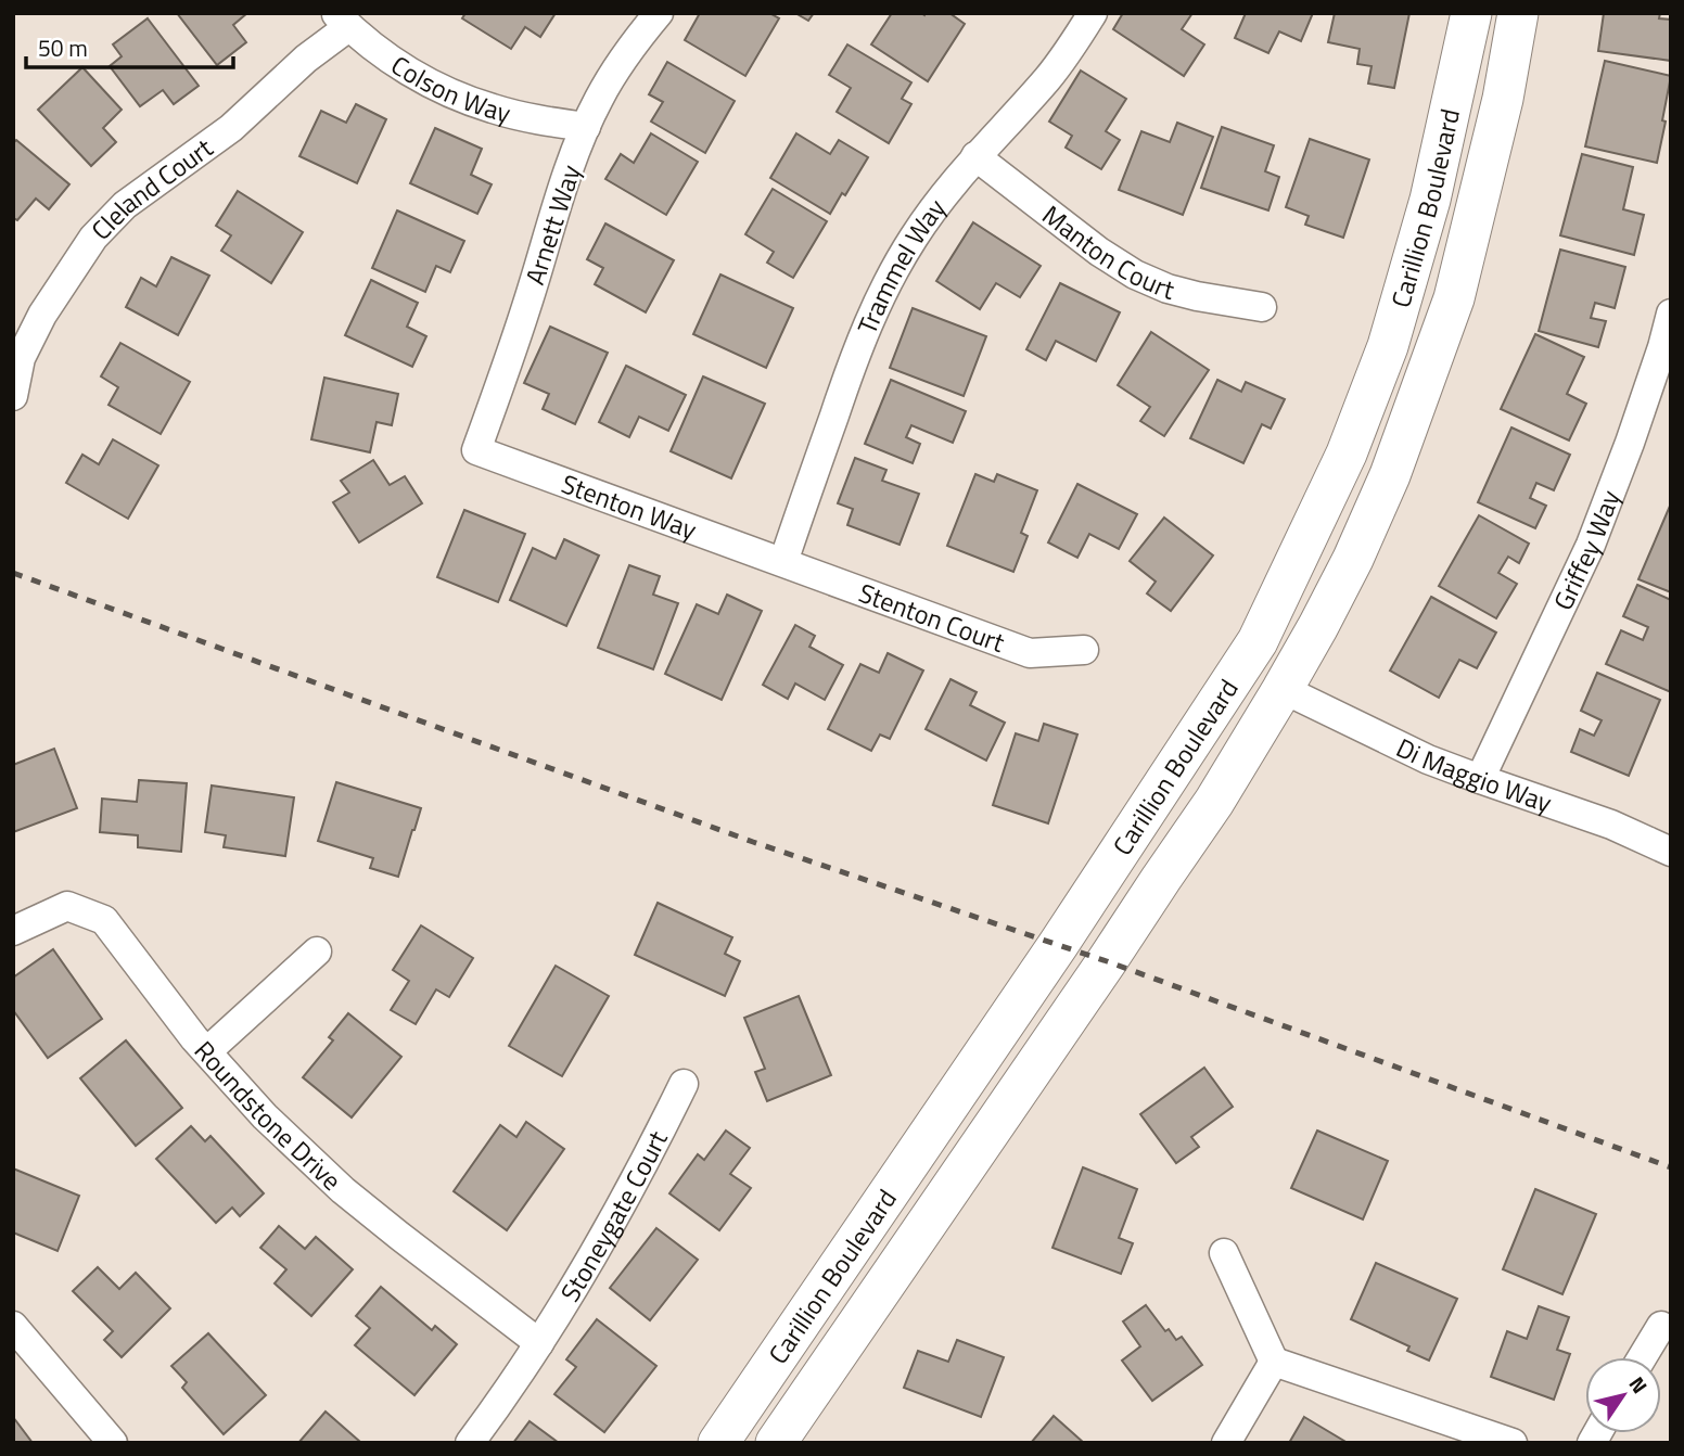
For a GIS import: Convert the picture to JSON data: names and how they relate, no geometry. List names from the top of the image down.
{
  "streets": {
    "street": [
      "Colson Way",
      "Cleland Court",
      "Carillion Boulevard",
      "Arnett Way",
      "Manton Court",
      "Trammel Way",
      "Stenton Way",
      "Griffey Way",
      "Stenton Court",
      "Di Maggio Way",
      "Roundstone Drive",
      "Stoneygate Court"
    ]
  },
  "crossings": [
    ["Colson Way", "Cleland Court"],
    ["Colson Way", "Arnett Way"],
    ["Carillion Boulevard", "Di Maggio Way"],
    ["Arnett Way", "Stenton Way"],
    ["Manton Court", "Trammel Way"],
    ["Trammel Way", "Stenton Way"],
    ["Trammel Way", "Stenton Court"],
    ["Stenton Way", "Stenton Court"],
    ["Griffey Way", "Di Maggio Way"],
    ["Roundstone Drive", "Stoneygate Court"]
  ],
  "scale_bar": "50 m",
  "north": "top right"
}
